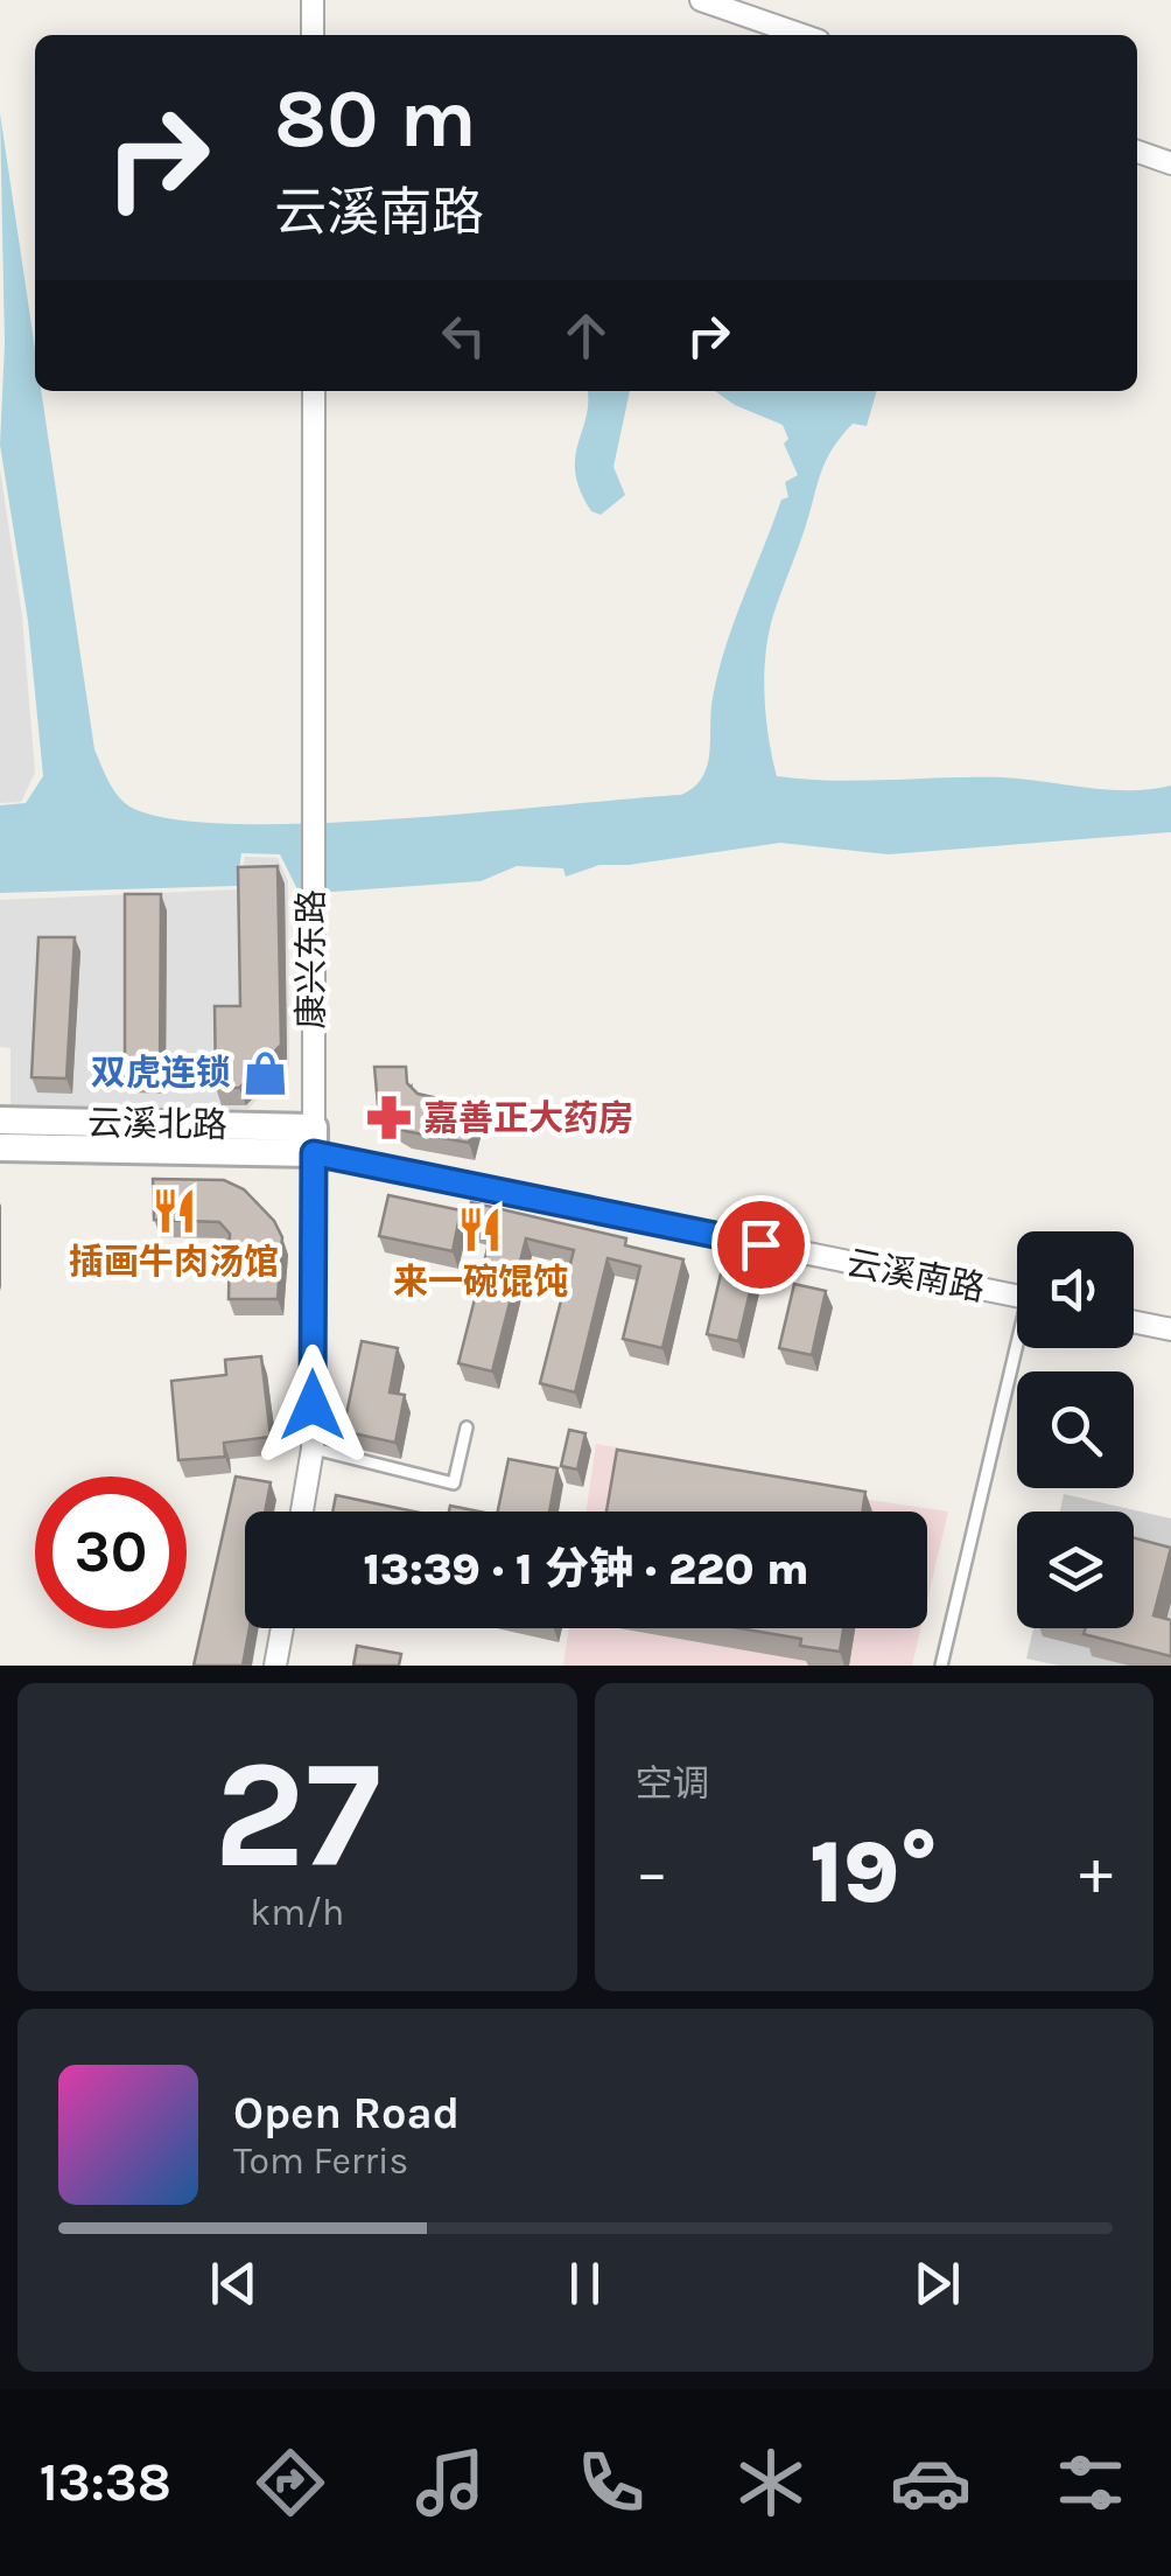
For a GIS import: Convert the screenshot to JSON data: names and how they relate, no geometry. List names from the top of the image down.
{
  "streets": {
    "street": ["康兴东路", "云溪北路", "云溪南路"]
  },
  "crossings": [
    ["康兴东路", "云溪北路"],
    ["康兴东路", "云溪南路"],
    ["云溪北路", "云溪南路"]
  ],
  "places": {
    "shop": ["双虎连锁"],
    "pharmacy": ["嘉善正大药房"],
    "restaurant": ["插画牛肉汤馆", "来一碗馄饨"]
  },
  "page": {
    "turn": ["80 m", "云溪南路"],
    "limit": "30",
    "trip": "13:39 · 1 分钟 · 220 m",
    "tile": [
      ["27", "km/h"],
      "空调"
    ],
    "heat": ["−", "19°", "+"],
    "song": ["Open Road", "Tom Ferris"],
    "tabs": "13:38"
  }
}
